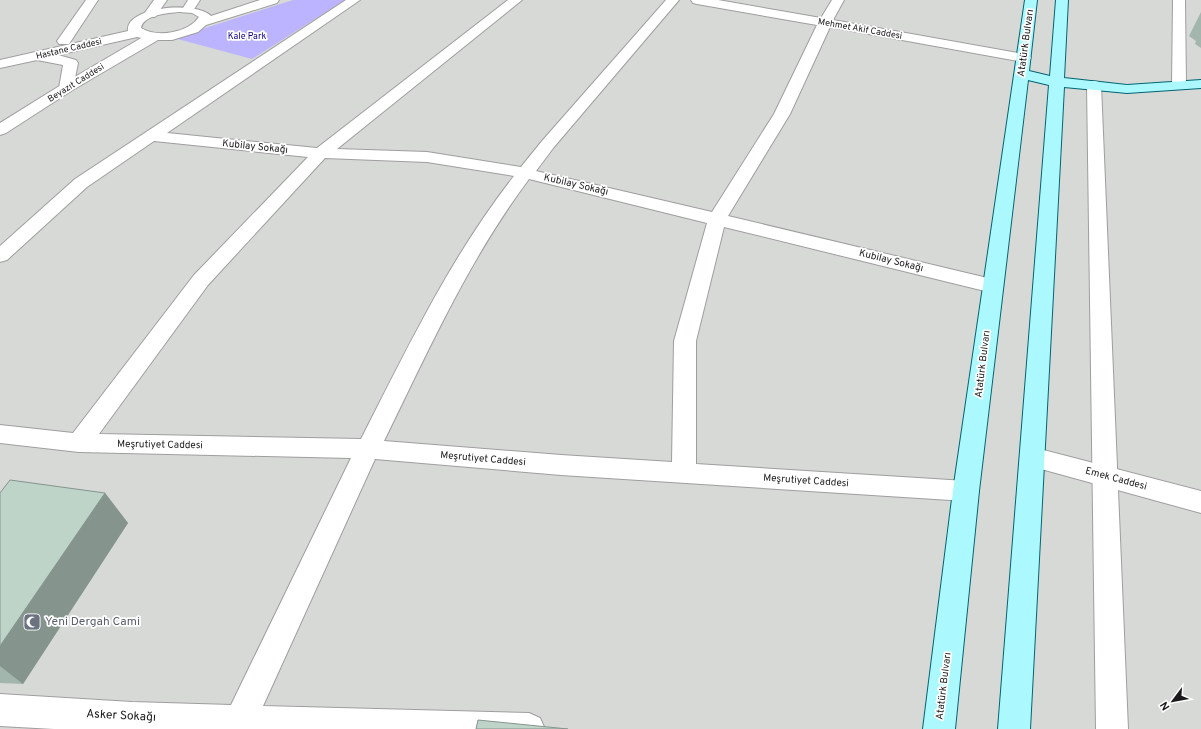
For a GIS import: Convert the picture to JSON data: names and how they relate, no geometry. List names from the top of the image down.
{
  "streets": {
    "main road": ["Atatürk Bulvarı"],
    "street": [
      "Mehmet Akif Caddesi",
      "Hastane Caddesi",
      "Beyazıt Caddesi",
      "Kubilay Sokağı",
      "Meşrutiyet Caddesi",
      "Emek Caddesi",
      "Asker Sokağı"
    ]
  },
  "crossings": [
    ["Mehmet Akif Caddesi", "Atatürk Bulvarı"],
    ["Atatürk Bulvarı", "Kubilay Sokağı"],
    ["Atatürk Bulvarı", "Meşrutiyet Caddesi"]
  ],
  "parks": ["Kale Park"],
  "places": {
    "mosque": ["Yeni Dergah Cami"]
  },
  "north": "bottom left"
}
